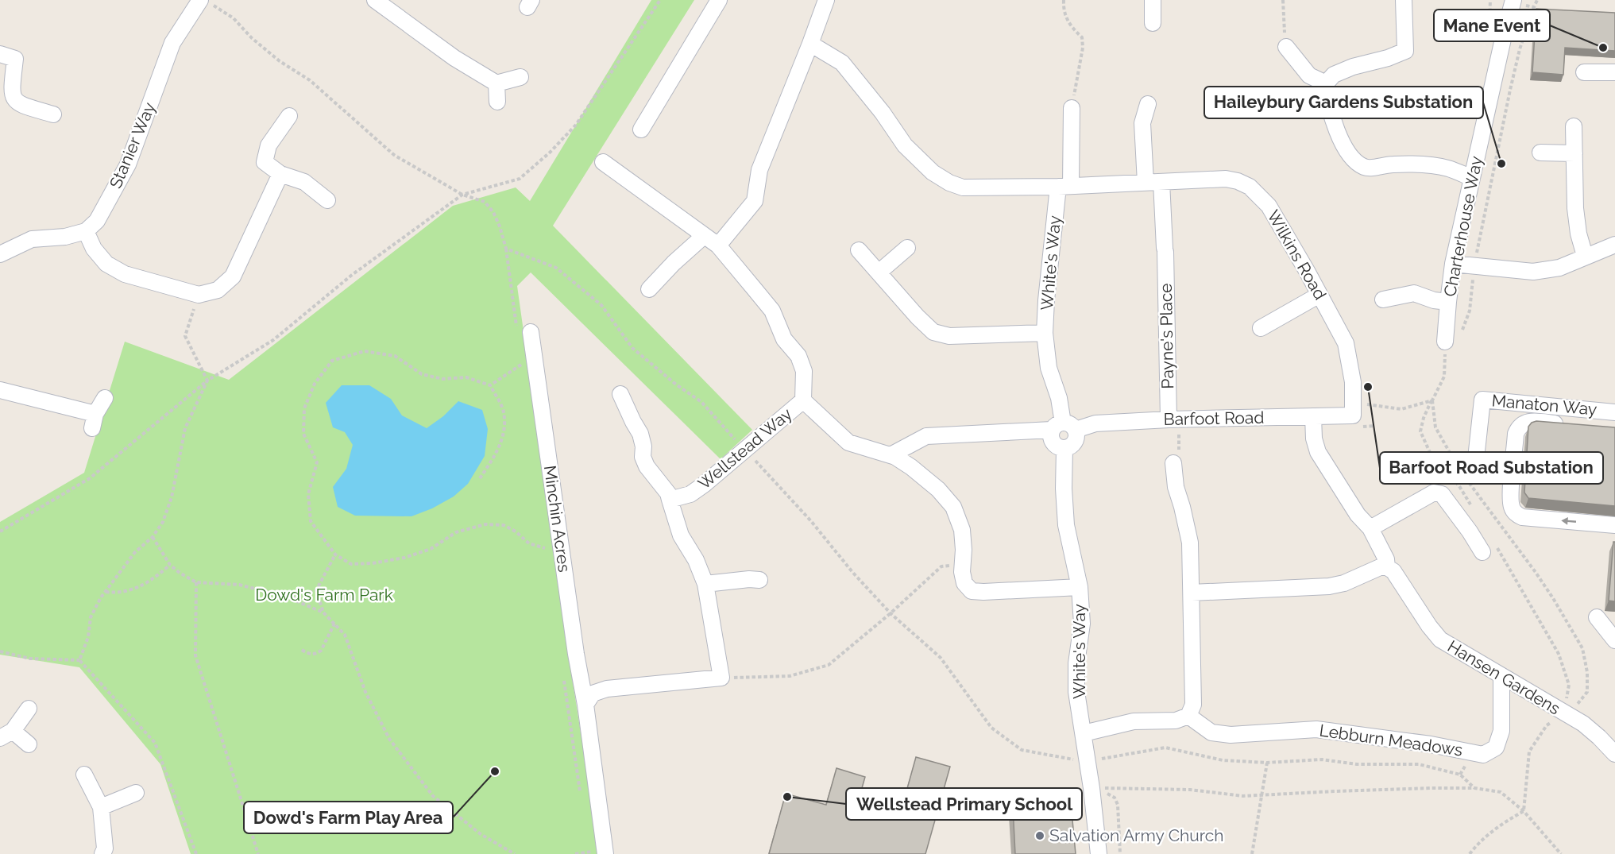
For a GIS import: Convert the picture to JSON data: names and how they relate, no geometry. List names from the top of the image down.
{
  "streets": {
    "street": [
      "Stanier Way",
      "Charterhouse Way",
      "Wilkins Road",
      "White's Way",
      "Payne's Place",
      "Manaton Way",
      "Barfoot Road",
      "Wellstead Way",
      "Minchin Acres",
      "Hansen Gardens",
      "Lebburn Meadows"
    ]
  },
  "crossings": [
    ["Wilkins Road", "White's Way"],
    ["Wilkins Road", "Payne's Place"],
    ["Wilkins Road", "Barfoot Road"],
    ["White's Way", "Barfoot Road"],
    ["Payne's Place", "Barfoot Road"],
    ["Barfoot Road", "Hansen Gardens"],
    ["Hansen Gardens", "Lebburn Meadows"]
  ],
  "parks": ["Dowd's Farm Park"],
  "places": [
    "Mane Event",
    "Haileybury Gardens Substation",
    "Barfoot Road Substation",
    "Dowd's Farm Play Area",
    "Wellstead Primary School",
    "Salvation Army Church"
  ]
}
